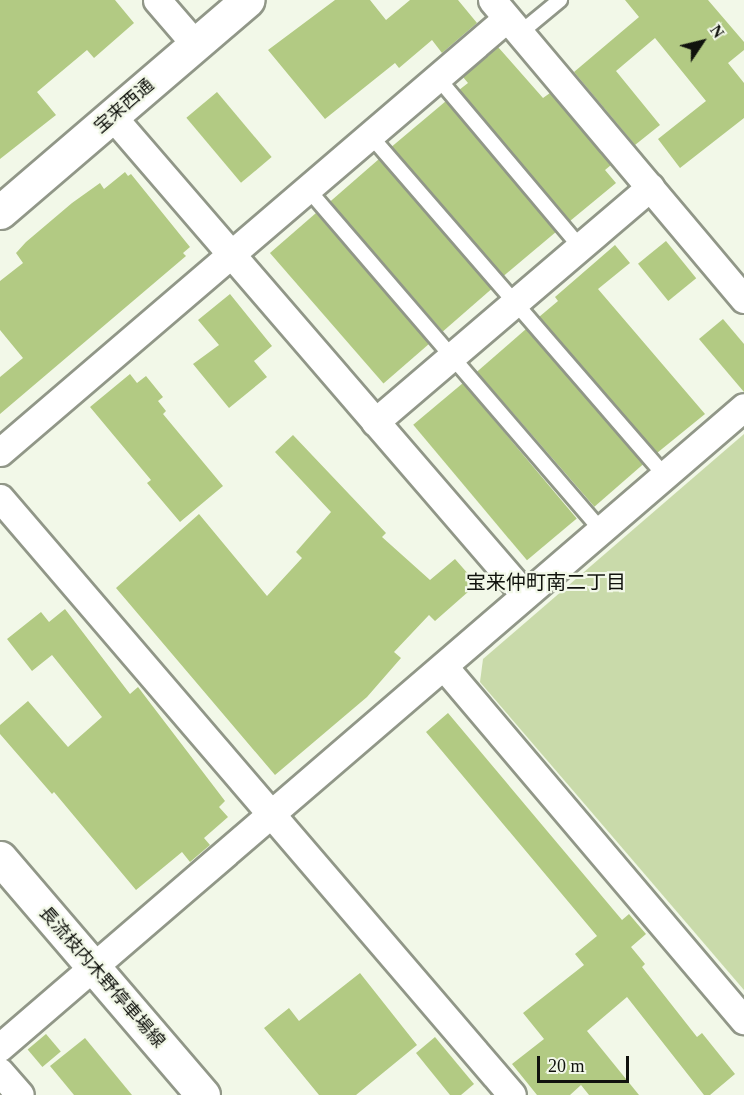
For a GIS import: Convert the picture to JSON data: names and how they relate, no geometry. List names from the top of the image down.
{
  "streets": {
    "street": ["宝来西通", "長流枝内木野停車場線"]
  },
  "districts": ["宝来仲町南二丁目"],
  "scale_bar": "20 m",
  "north": "top right"
}
